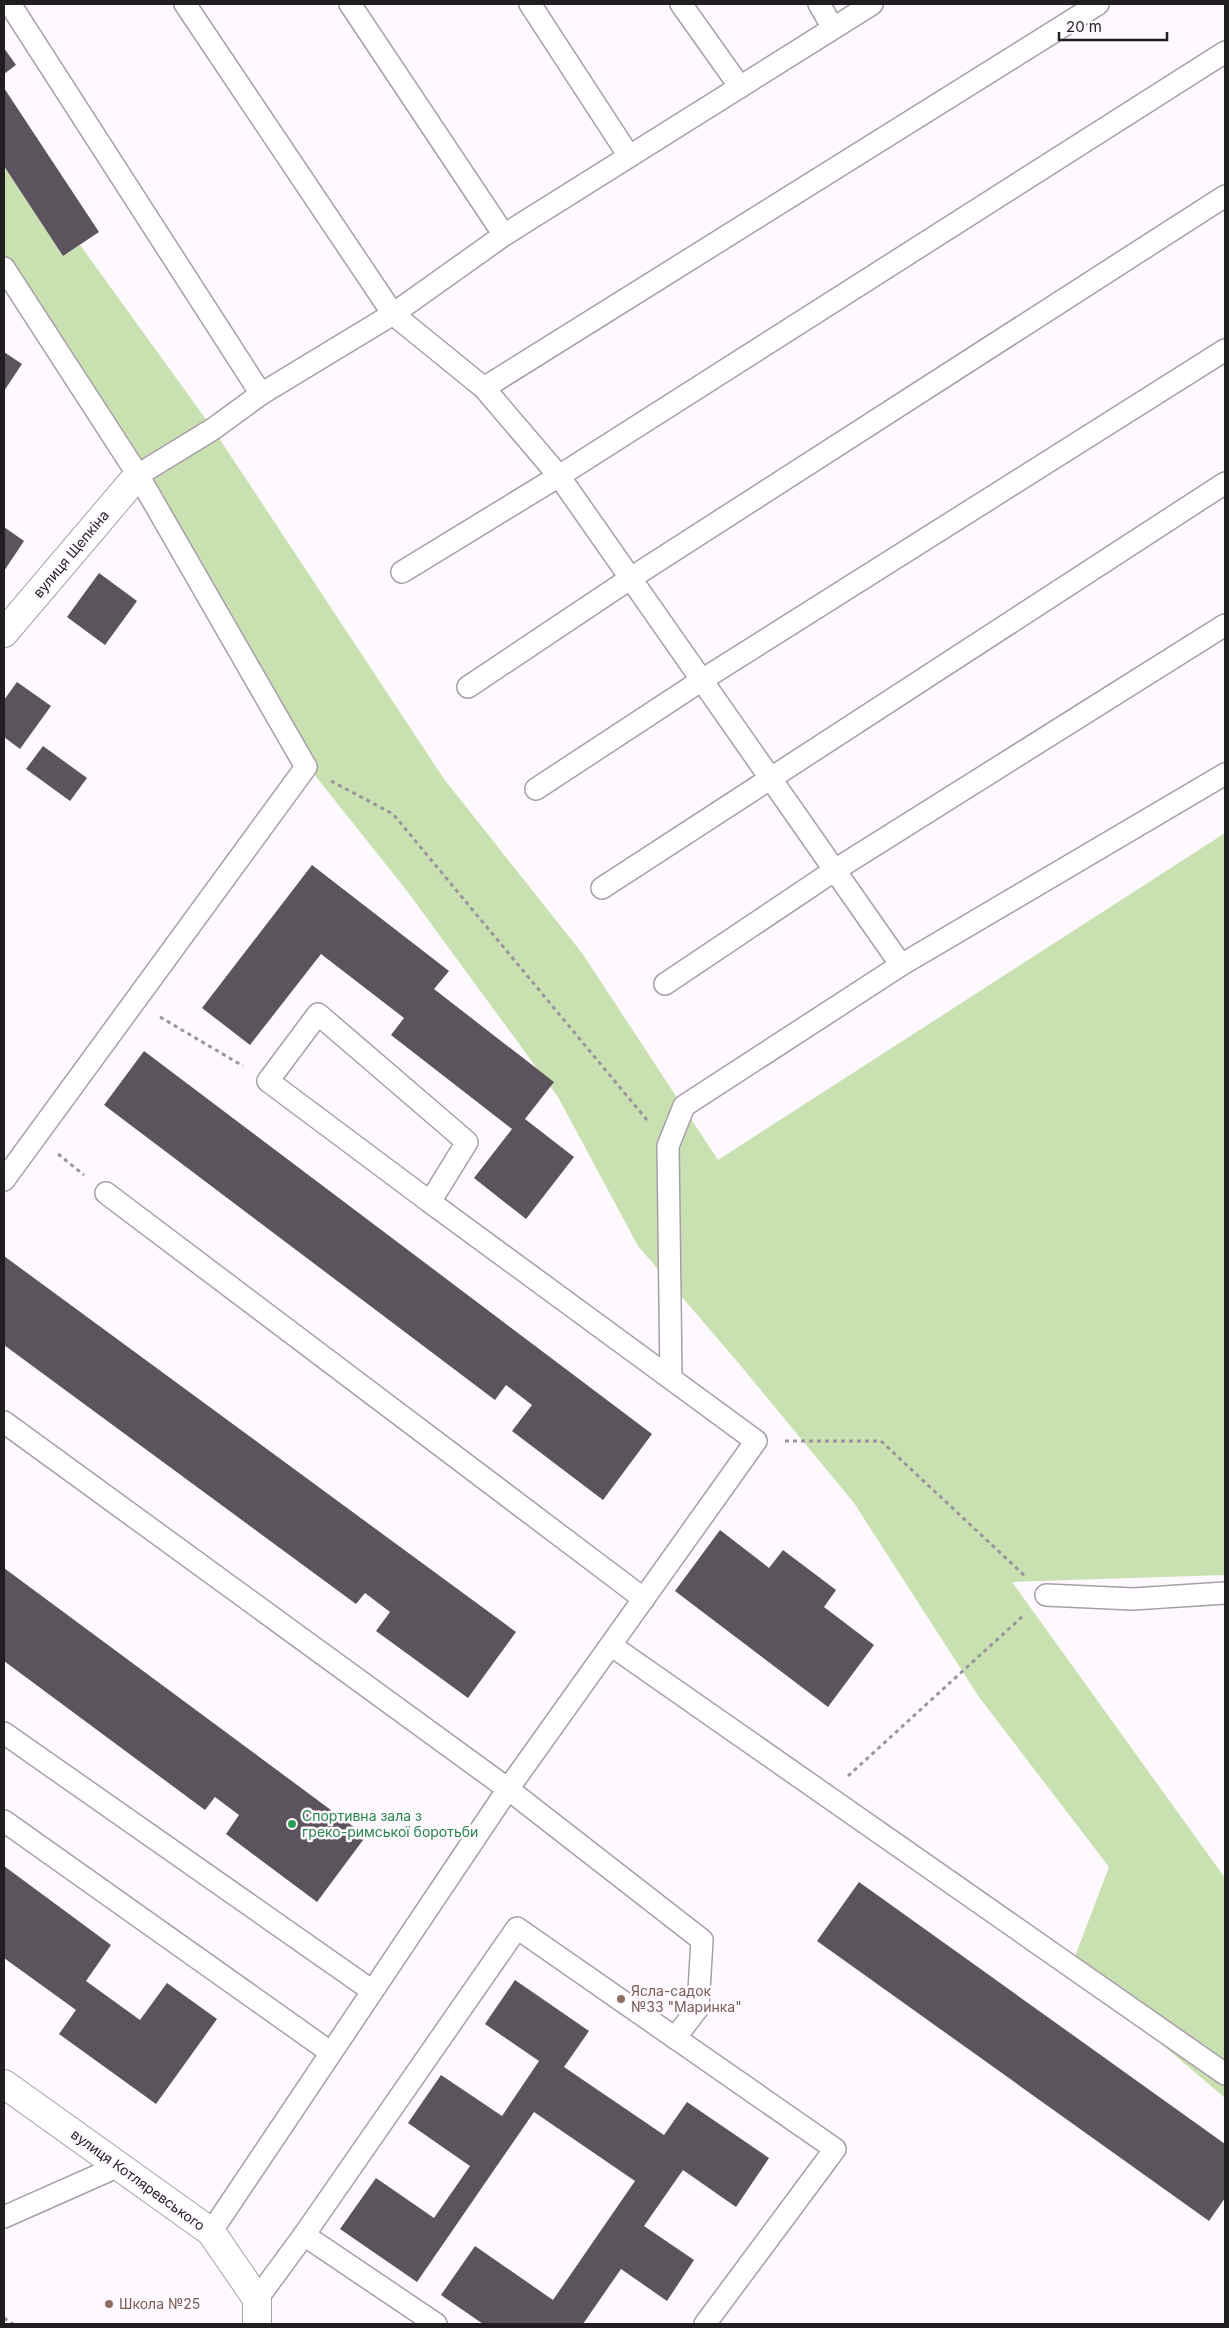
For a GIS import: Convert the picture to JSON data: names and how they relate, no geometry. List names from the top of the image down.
{
  "streets": {
    "street": ["вулиця Щепкіна", "вулиця Котляревського"]
  },
  "places": ["Спортивна зала з греко-римської боротьби", "Ясла-садок №33 \"Маринка\"", "Школа №25"],
  "scale_bar": "20 m"
}
